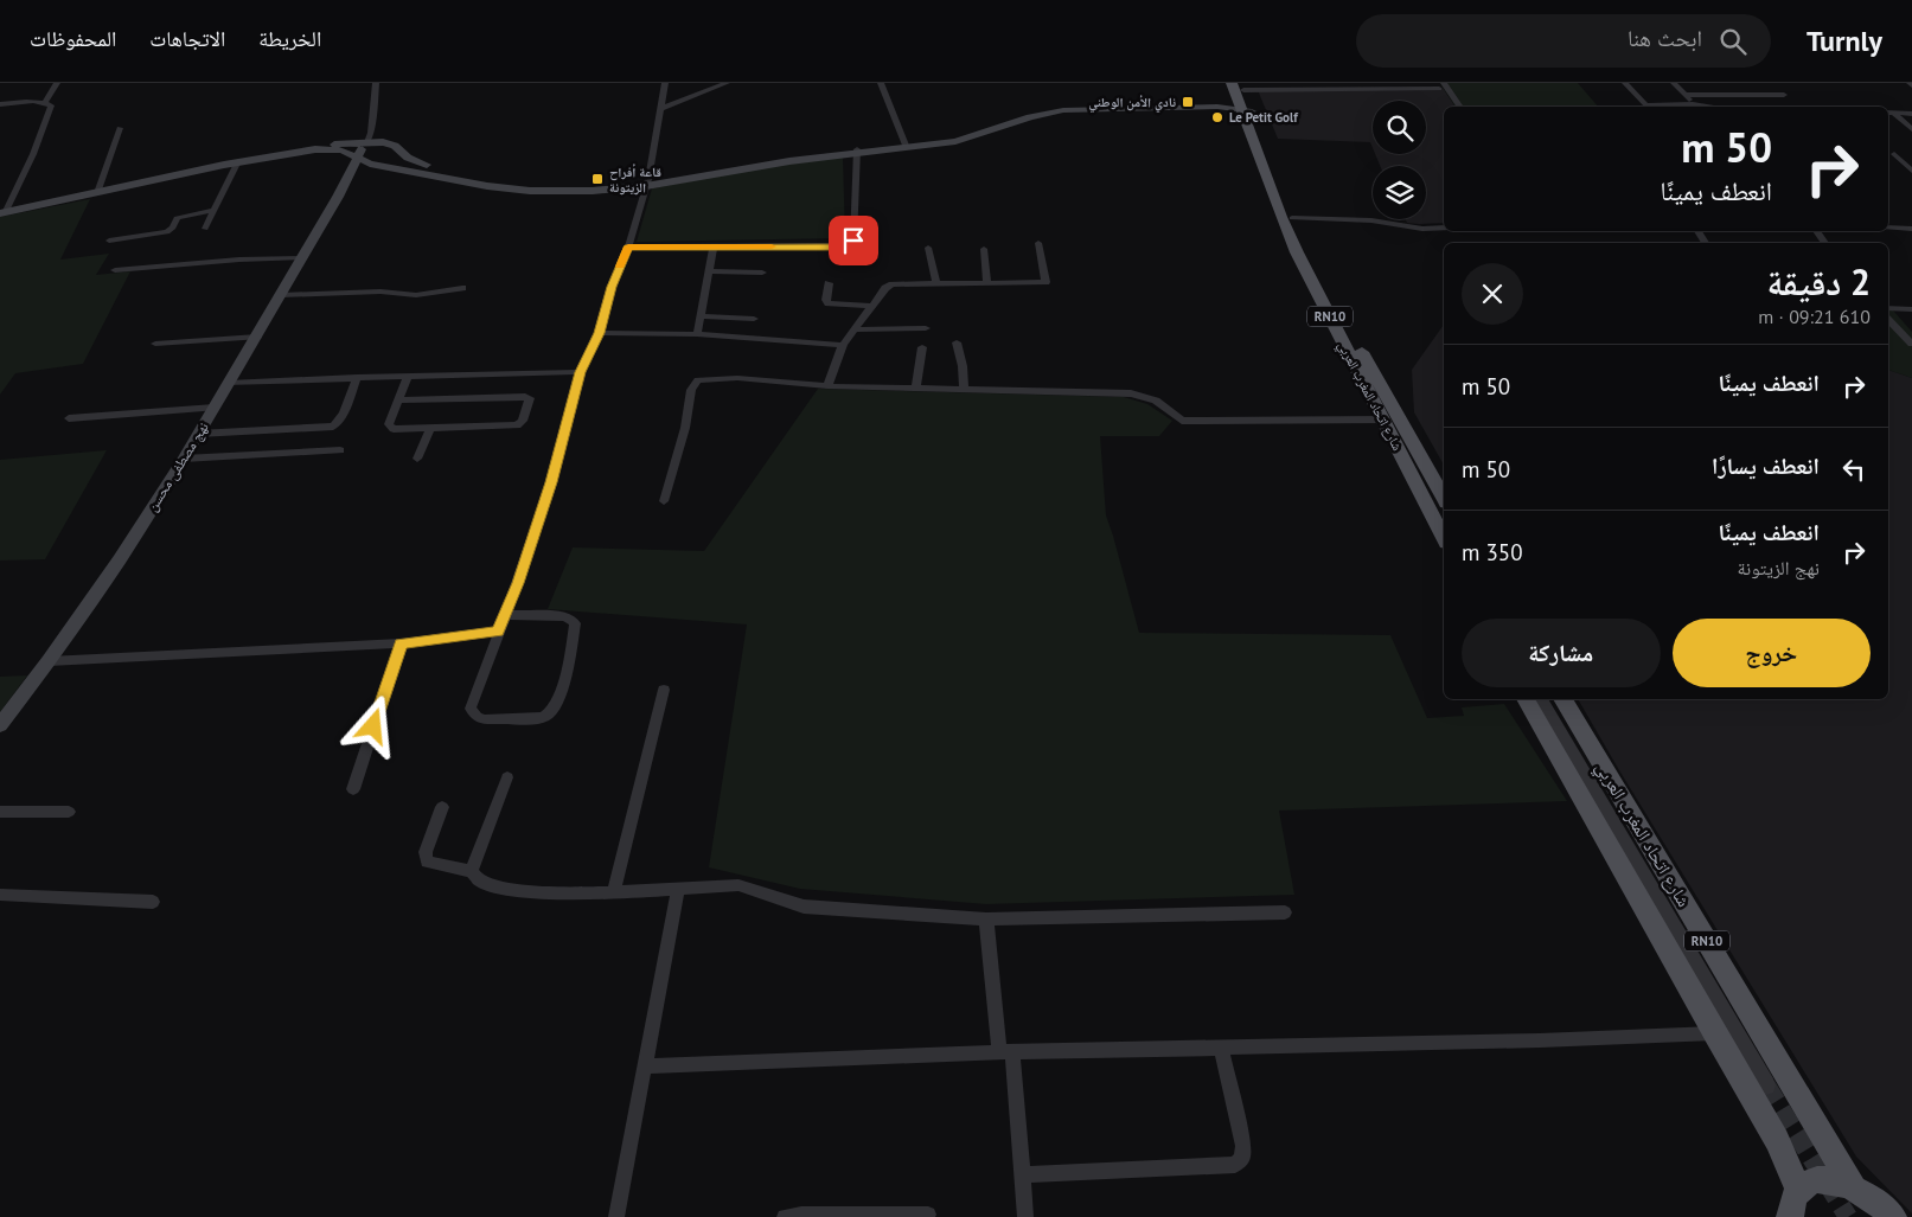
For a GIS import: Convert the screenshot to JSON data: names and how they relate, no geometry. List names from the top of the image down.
{
  "streets": {
    "main road": ["RN10", "شارع اتحاد المغرب العربي", "نهج مصطفى محسن"]
  },
  "crossings": [
    ["RN10", "شارع اتحاد المغرب العربي"]
  ],
  "places": {
    "transit": ["نادي الأمن الوطني", "قاعة أفراح الزيتونة"],
    "other": ["Le Petit Golf"]
  },
  "page": {
    "header": "Turnly",
    "search": "ابحث هنا",
    "nav": ["الخريطة", "الاتجاهات", "المحفوظات"],
    "turn": ["50 m", "انعطف يمينًا"],
    "heading": ["2 دقيقة", "610 m · 09:21"],
    "list": [
      {
        "name": "انعطف يمينًا",
        "value": "50 m"
      },
      {
        "name": "انعطف يسارًا",
        "value": "50 m"
      },
      {
        "name": "انعطف يمينًا",
        "note": "نهج الزيتونة",
        "value": "350 m"
      }
    ],
    "buttons": ["خروج", "مشاركة"]
  }
}
